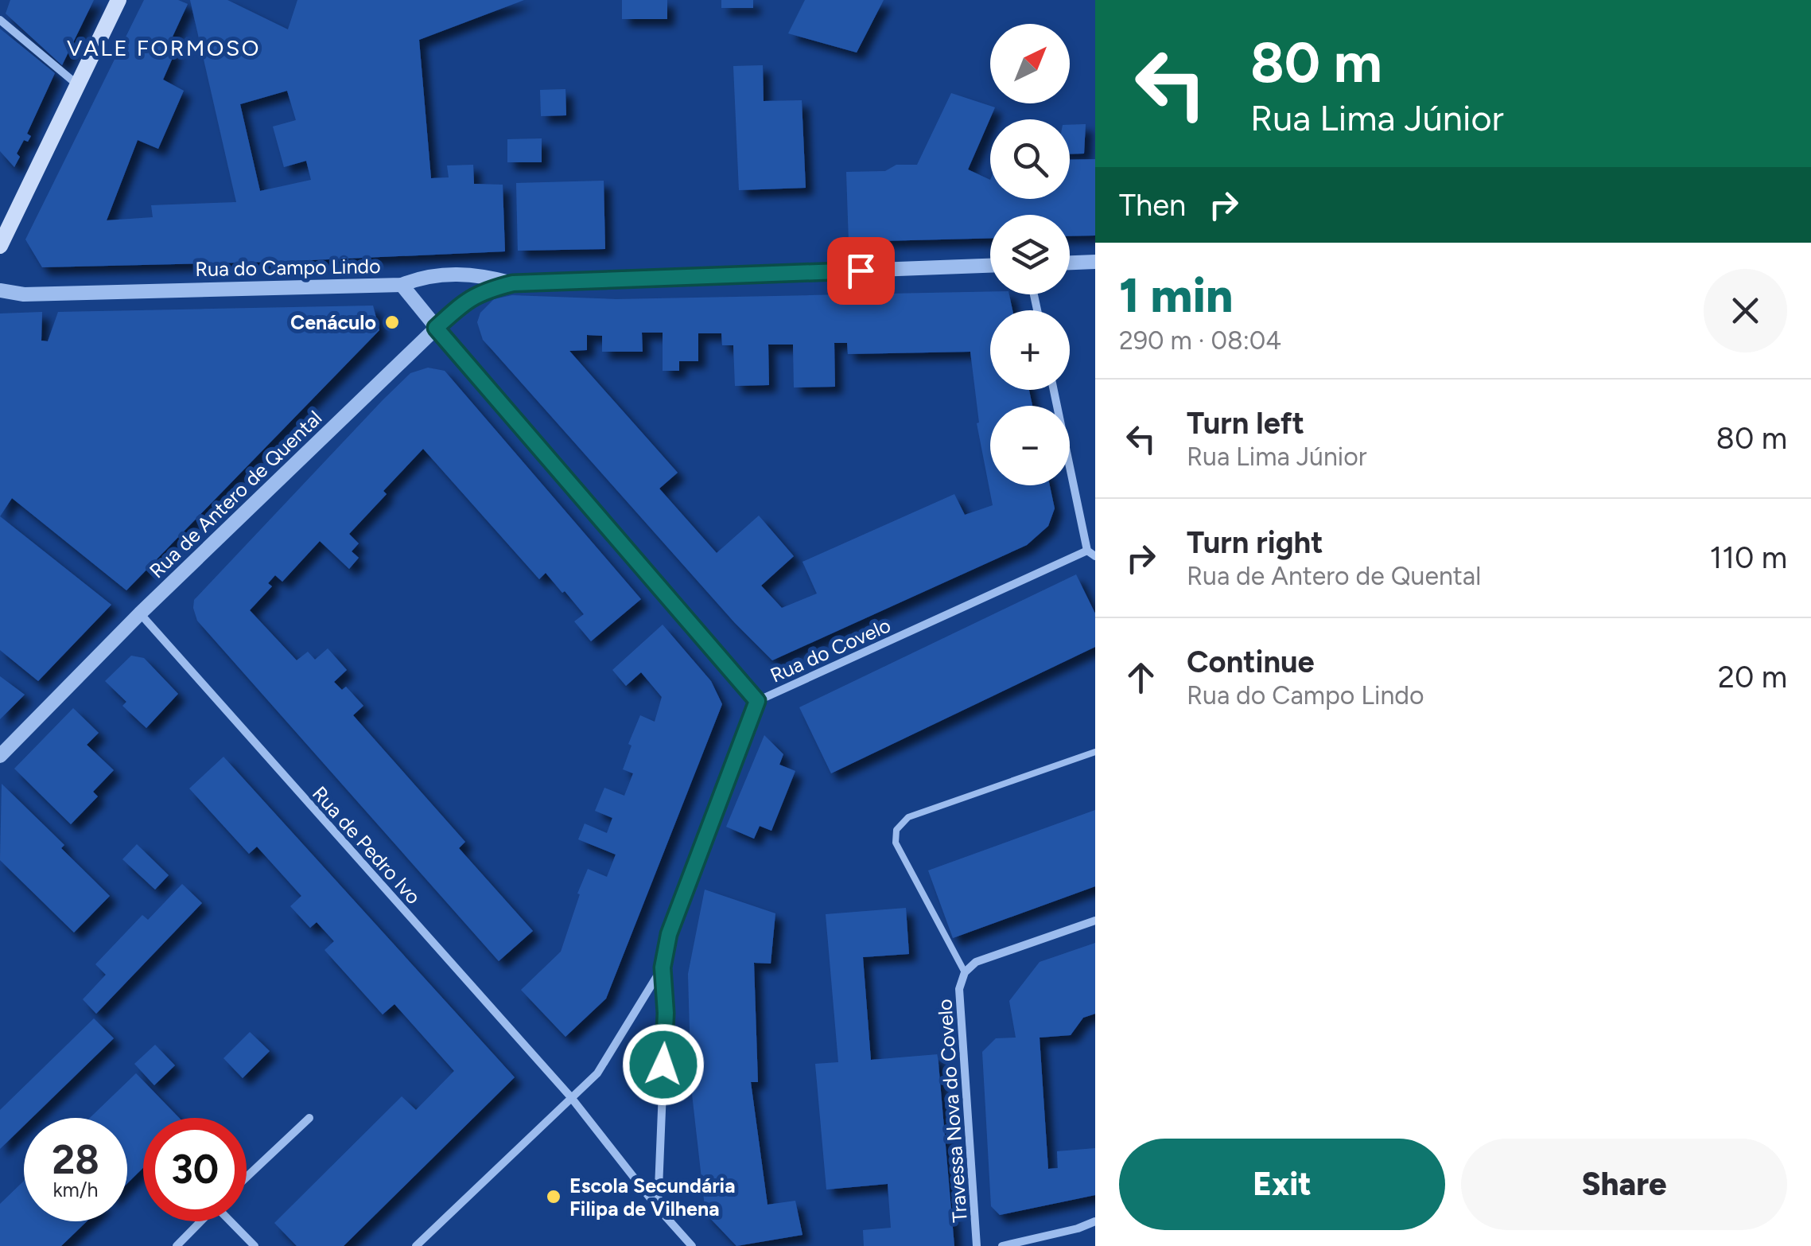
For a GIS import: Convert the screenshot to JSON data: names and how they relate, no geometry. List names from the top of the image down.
{
  "streets": {
    "street": [
      "Rua do Campo Lindo",
      "Rua de Antero de Quental",
      "Rua do Covelo",
      "Rua de Pedro Ivo",
      "Travessa Nova do Covelo"
    ]
  },
  "crossings": [
    ["Rua do Campo Lindo", "Rua de Antero de Quental"],
    ["Rua de Antero de Quental", "Rua de Pedro Ivo"],
    ["Rua do Covelo", "Rua de Pedro Ivo"]
  ],
  "districts": ["VALE FORMOSO"],
  "places": ["Cenáculo", "Escola Secundária Filipa de Vilhena"],
  "north": "top right",
  "page": {
    "turn": ["80 m", "Rua Lima Júnior"],
    "map_buttons": ["+", "−"],
    "then": "Then",
    "heading": ["1 min", "290 m · 08:04"],
    "list": [
      {
        "name": "Turn left",
        "note": "Rua Lima Júnior",
        "value": "80 m"
      },
      {
        "name": "Turn right",
        "note": "Rua de Antero de Quental",
        "value": "110 m"
      },
      {
        "name": "Continue",
        "note": "Rua do Campo Lindo",
        "value": "20 m"
      }
    ],
    "speed": "28 km/h",
    "limit": "30",
    "buttons": ["Exit", "Share"]
  }
}
